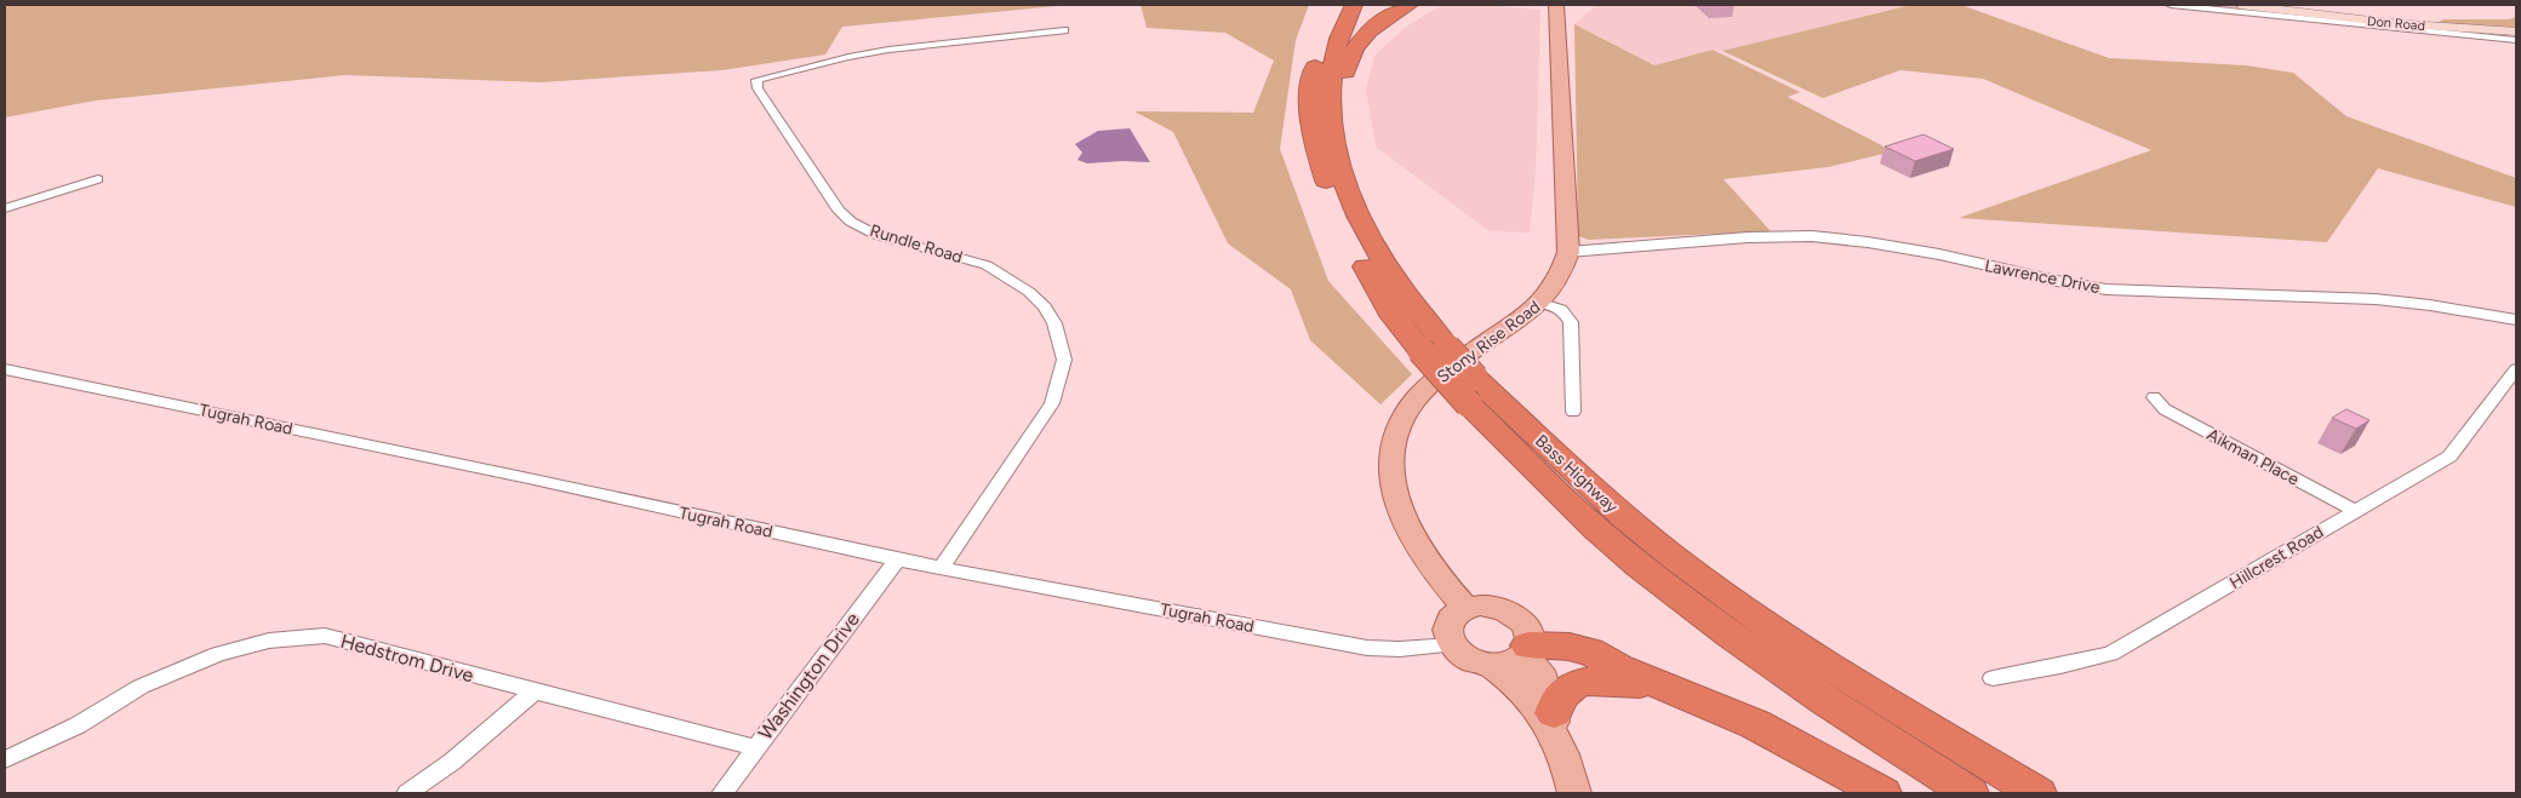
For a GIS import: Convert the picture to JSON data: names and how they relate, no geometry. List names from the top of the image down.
{
  "streets": {
    "highway": ["Bass Highway"],
    "main road": ["Don Road", "Stony Rise Road"],
    "street": [
      "Rundle Road",
      "Lawrence Drive",
      "Tugrah Road",
      "Aikman Place",
      "Hillcrest Road",
      "Hedstrom Drive",
      "Washington Drive"
    ]
  },
  "crossings": [
    ["Rundle Road", "Tugrah Road"],
    ["Lawrence Drive", "Stony Rise Road"],
    ["Stony Rise Road", "Tugrah Road"],
    ["Tugrah Road", "Washington Drive"],
    ["Aikman Place", "Hillcrest Road"],
    ["Hedstrom Drive", "Washington Drive"]
  ]
}
